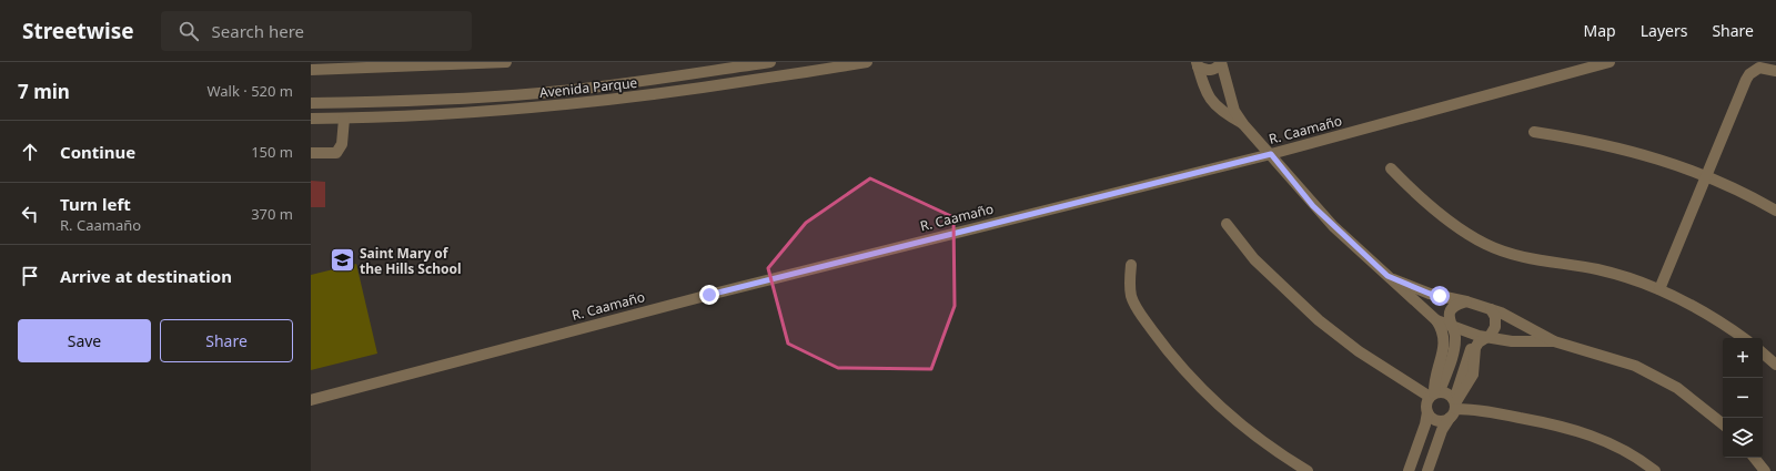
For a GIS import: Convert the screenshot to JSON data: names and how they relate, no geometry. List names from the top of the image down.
{
  "streets": {
    "street": ["Avenida Parque", "R. Caamaño"]
  },
  "places": {
    "school or university": ["Saint Mary of the Hills School"]
  },
  "page": {
    "header": "Streetwise",
    "search": "Search here",
    "nav": ["Map", "Layers", "Share"],
    "heading": ["7 min", "Walk · 520 m"],
    "list": [
      ["Continue", "150 m"],
      ["Turn left", "R. Caamaño", "370 m"],
      "Arrive at destination"
    ],
    "buttons": ["Save", "Share"],
    "map_buttons": ["+", "−"]
  }
}
